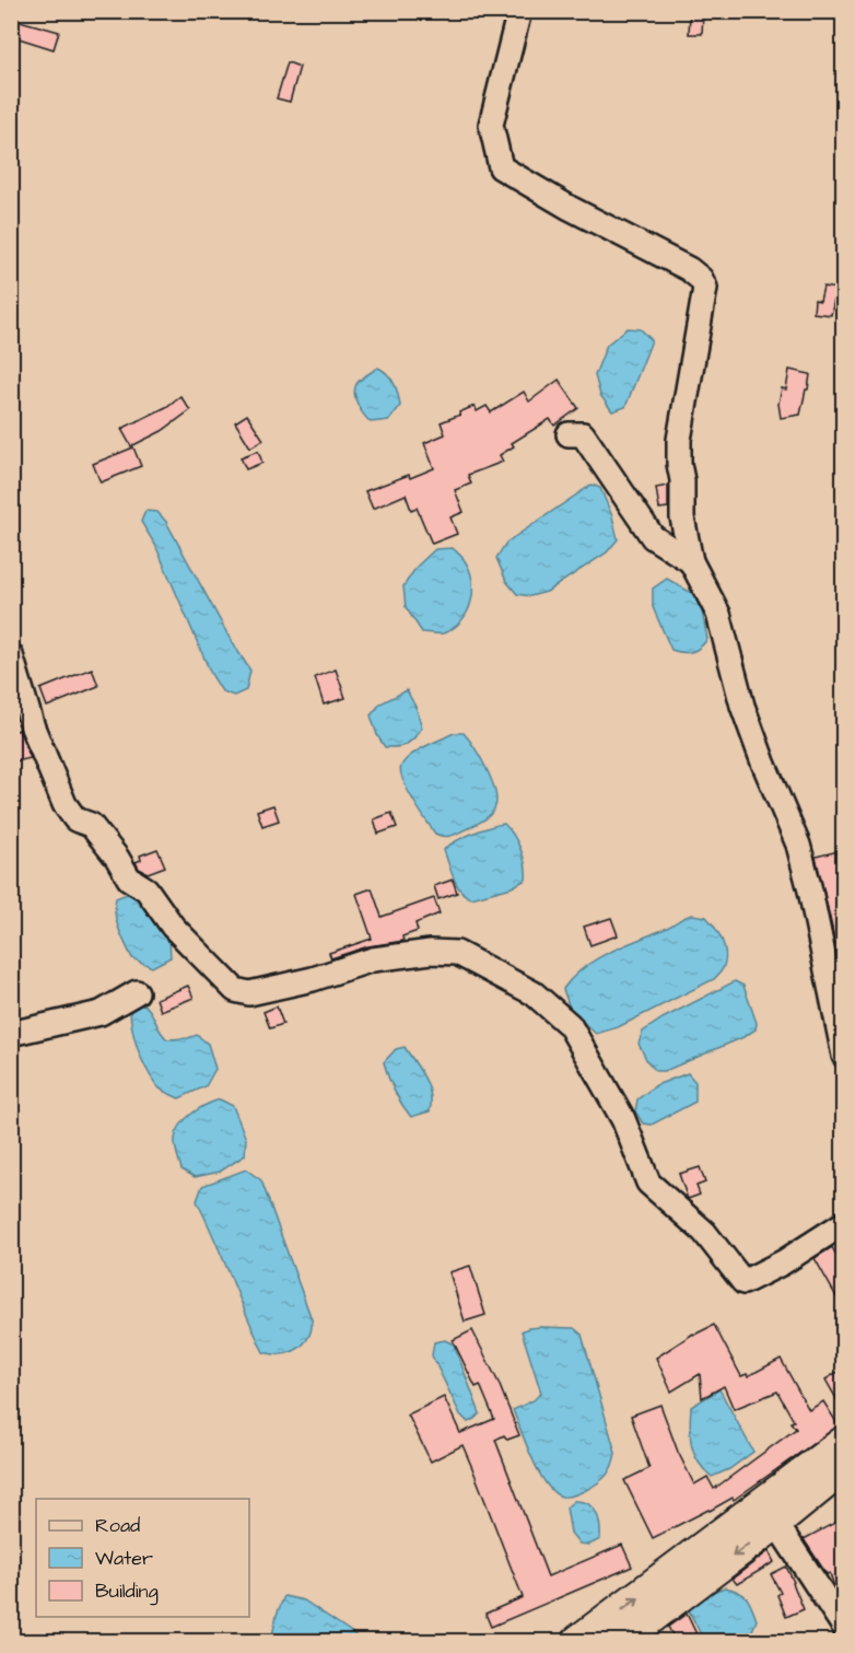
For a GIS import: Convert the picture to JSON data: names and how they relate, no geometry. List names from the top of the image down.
{
  "legend": ["Road", "Water", "Building"]
}
